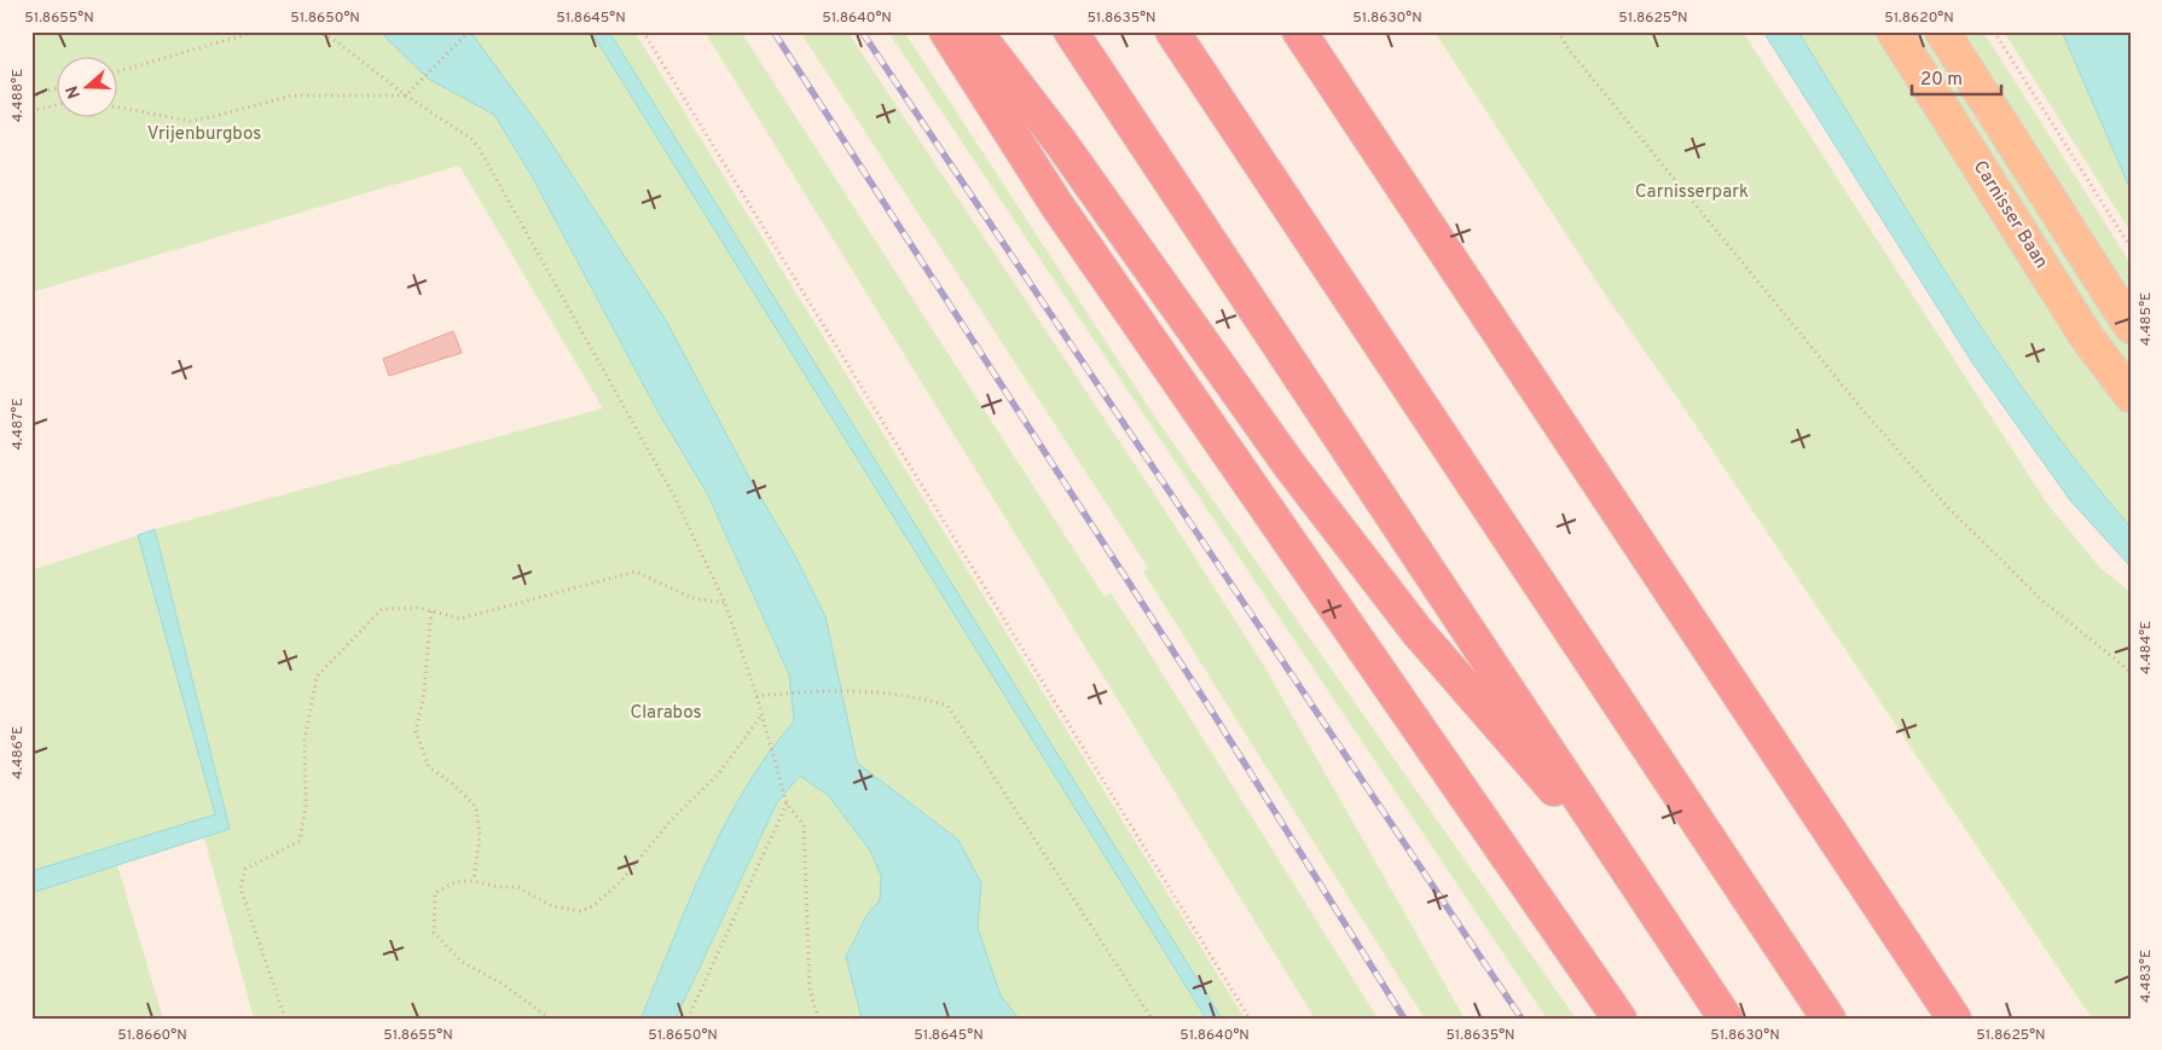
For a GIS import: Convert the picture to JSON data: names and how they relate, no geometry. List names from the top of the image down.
{
  "streets": {
    "main road": ["Carnisser Baan"]
  },
  "parks": ["Vrijenburgbos", "Carnisserpark", "Clarabos"],
  "scale_bar": "20 m",
  "north": "left",
  "coordinates": [
    "51.8655°N",
    "51.8650°N",
    "51.8645°N",
    "51.8640°N",
    "51.8635°N",
    "51.8630°N",
    "51.8625°N",
    "51.8620°N",
    "4.488°E",
    "4.485°E",
    "4.487°E",
    "4.484°E",
    "4.486°E",
    "4.483°E",
    "51.8660°N"
  ]
}
